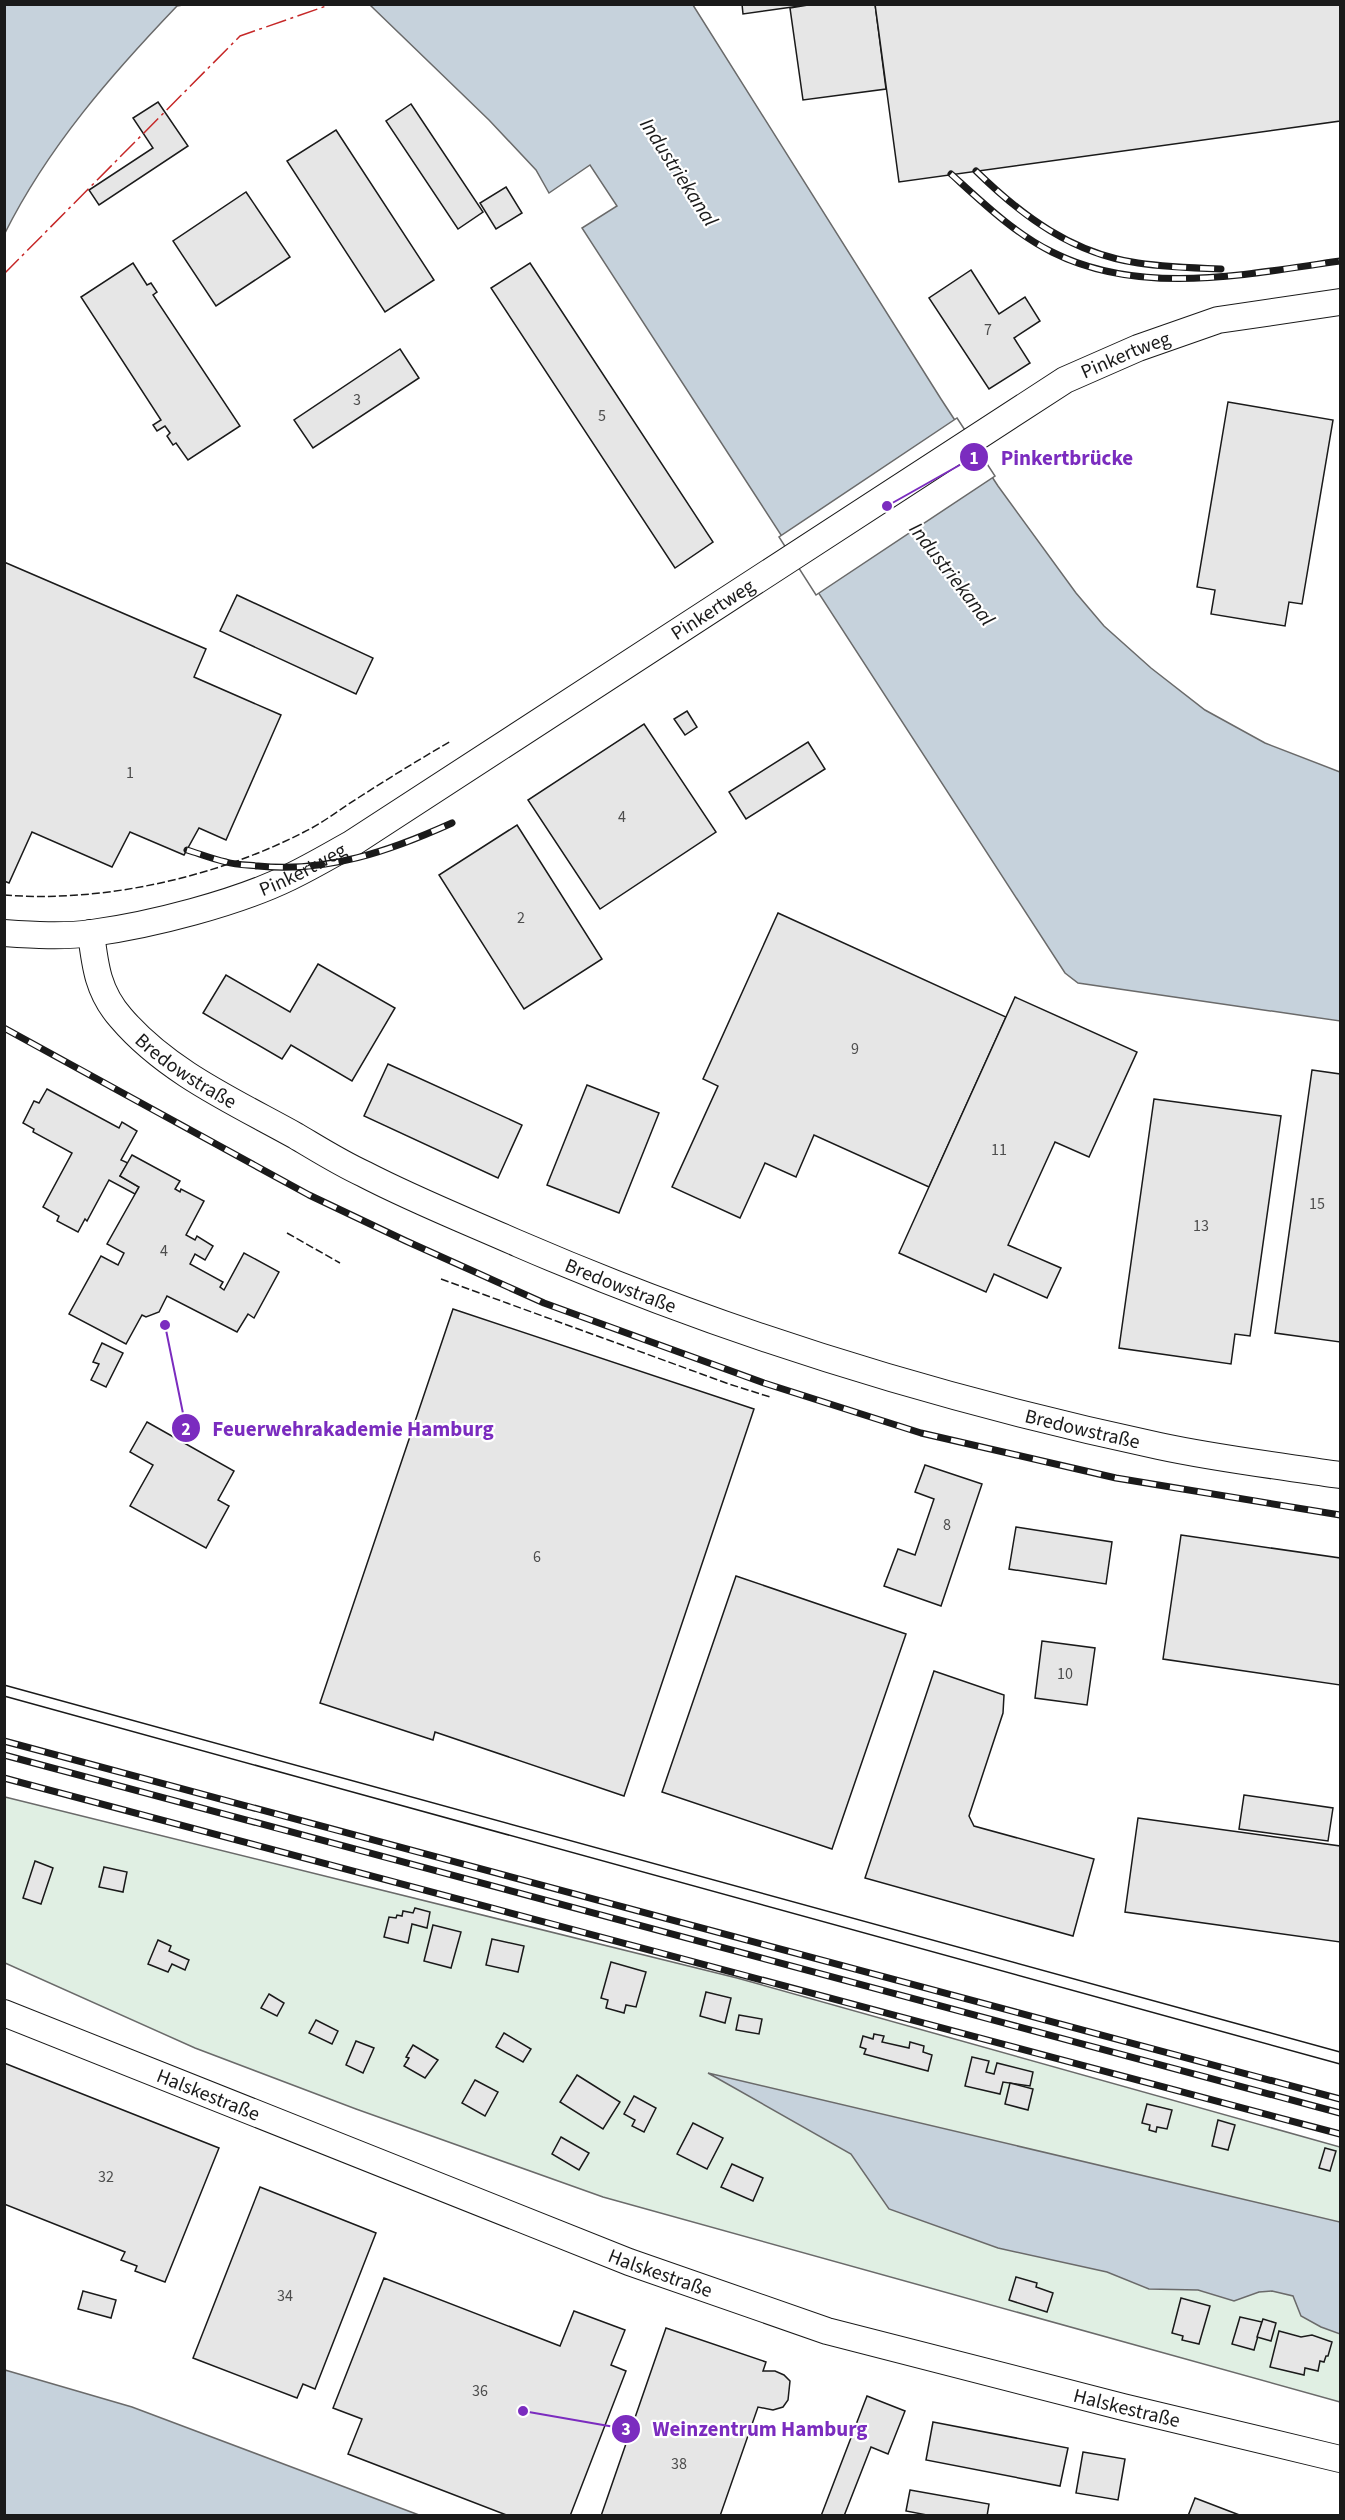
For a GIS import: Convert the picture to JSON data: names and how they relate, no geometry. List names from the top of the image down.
{
  "streets": {
    "street": ["Pinkertweg", "Bredowstraße", "Halskestraße"]
  },
  "crossings": [
    ["Pinkertweg", "Bredowstraße"]
  ],
  "water": ["Industriekanal"],
  "places": ["Pinkertbrücke", "Feuerwehrakademie Hamburg", "Weinzentrum Hamburg"],
  "house_numbers": [
    "7",
    "3",
    "5",
    "1",
    "4",
    "2",
    "9",
    "11",
    "15",
    "13",
    "4",
    "8",
    "6",
    "10",
    "32",
    "34",
    "36",
    "38"
  ]
}
